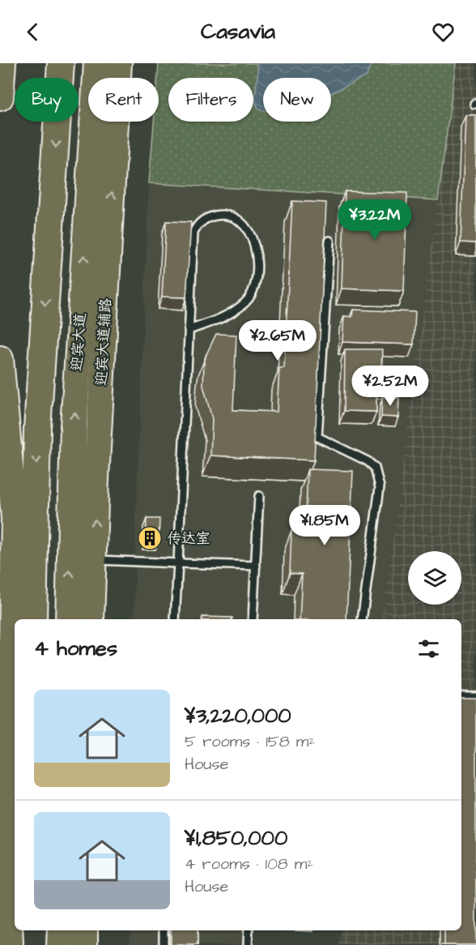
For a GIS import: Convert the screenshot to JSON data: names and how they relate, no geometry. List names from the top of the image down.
{
  "streets": {
    "highway": ["迎宾大道"],
    "main road": ["迎宾大道辅路"]
  },
  "one_way": ["迎宾大道辅路"],
  "places": {
    "building": ["传达室"]
  },
  "page": {
    "header": "Casavia",
    "chip": [
      "Buy",
      "Rent",
      "Filters",
      "New"
    ],
    "price": [
      "¥3.22M",
      "¥2.65M",
      "¥2.52M",
      "¥1.85M"
    ],
    "heading": "4 homes",
    "list": [
      {
        "name": "¥3,220,000",
        "note": "5 rooms · 158 m² · House"
      },
      {
        "name": "¥1,850,000",
        "note": "4 rooms · 108 m² · House"
      }
    ]
  }
}
